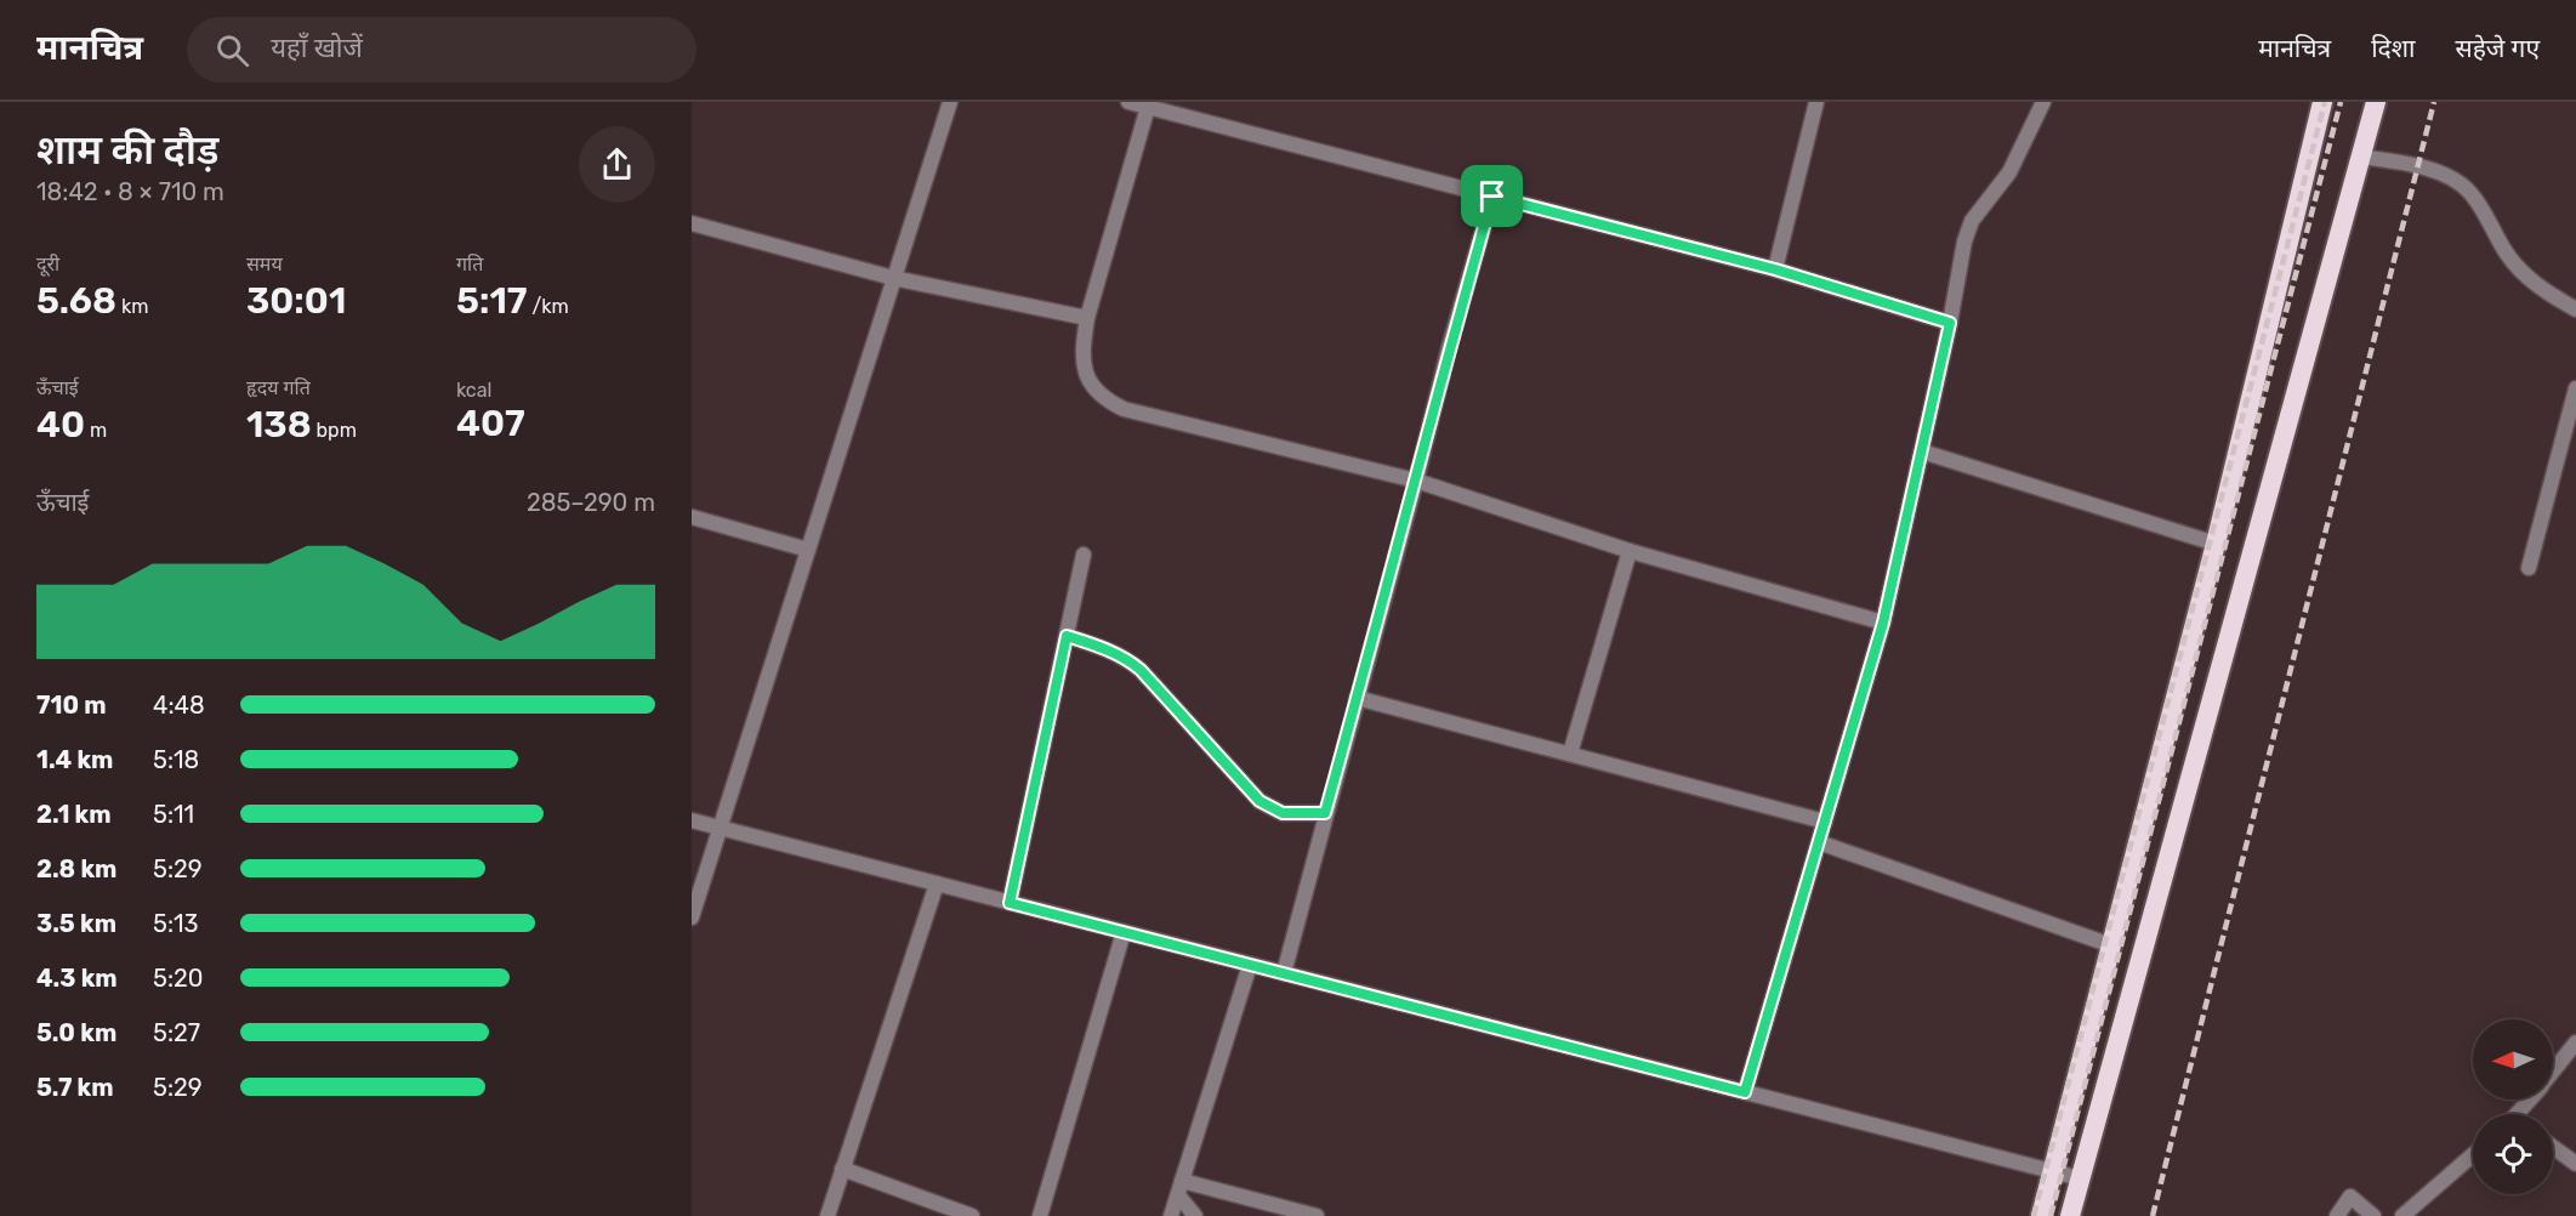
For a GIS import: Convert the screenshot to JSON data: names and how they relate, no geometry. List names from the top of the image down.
{
  "north": "left",
  "page": {
    "header": "मानचित्र",
    "search": "यहाँ खोजें",
    "nav": ["मानचित्र", "दिशा", "सहेजे गए"],
    "heading": ["शाम की दौड़", "18:42 · 8 × 710 m"],
    "stats": [
      ["दूरी", "5.68 km"],
      ["समय", "30:01"],
      ["गति", "5:17 /km"],
      ["ऊँचाई", "40 m"],
      ["हृदय गति", "138 bpm"],
      ["kcal", "407"]
    ],
    "chart": ["ऊँचाई", "285–290 m"],
    "list": [
      {
        "name": "710 m",
        "note": "4:48"
      },
      {
        "name": "1.4 km",
        "note": "5:18"
      },
      {
        "name": "2.1 km",
        "note": "5:11"
      },
      {
        "name": "2.8 km",
        "note": "5:29"
      },
      {
        "name": "3.5 km",
        "note": "5:13"
      },
      {
        "name": "4.3 km",
        "note": "5:20"
      },
      {
        "name": "5.0 km",
        "note": "5:27"
      },
      {
        "name": "5.7 km",
        "note": "5:29"
      }
    ]
  }
}
